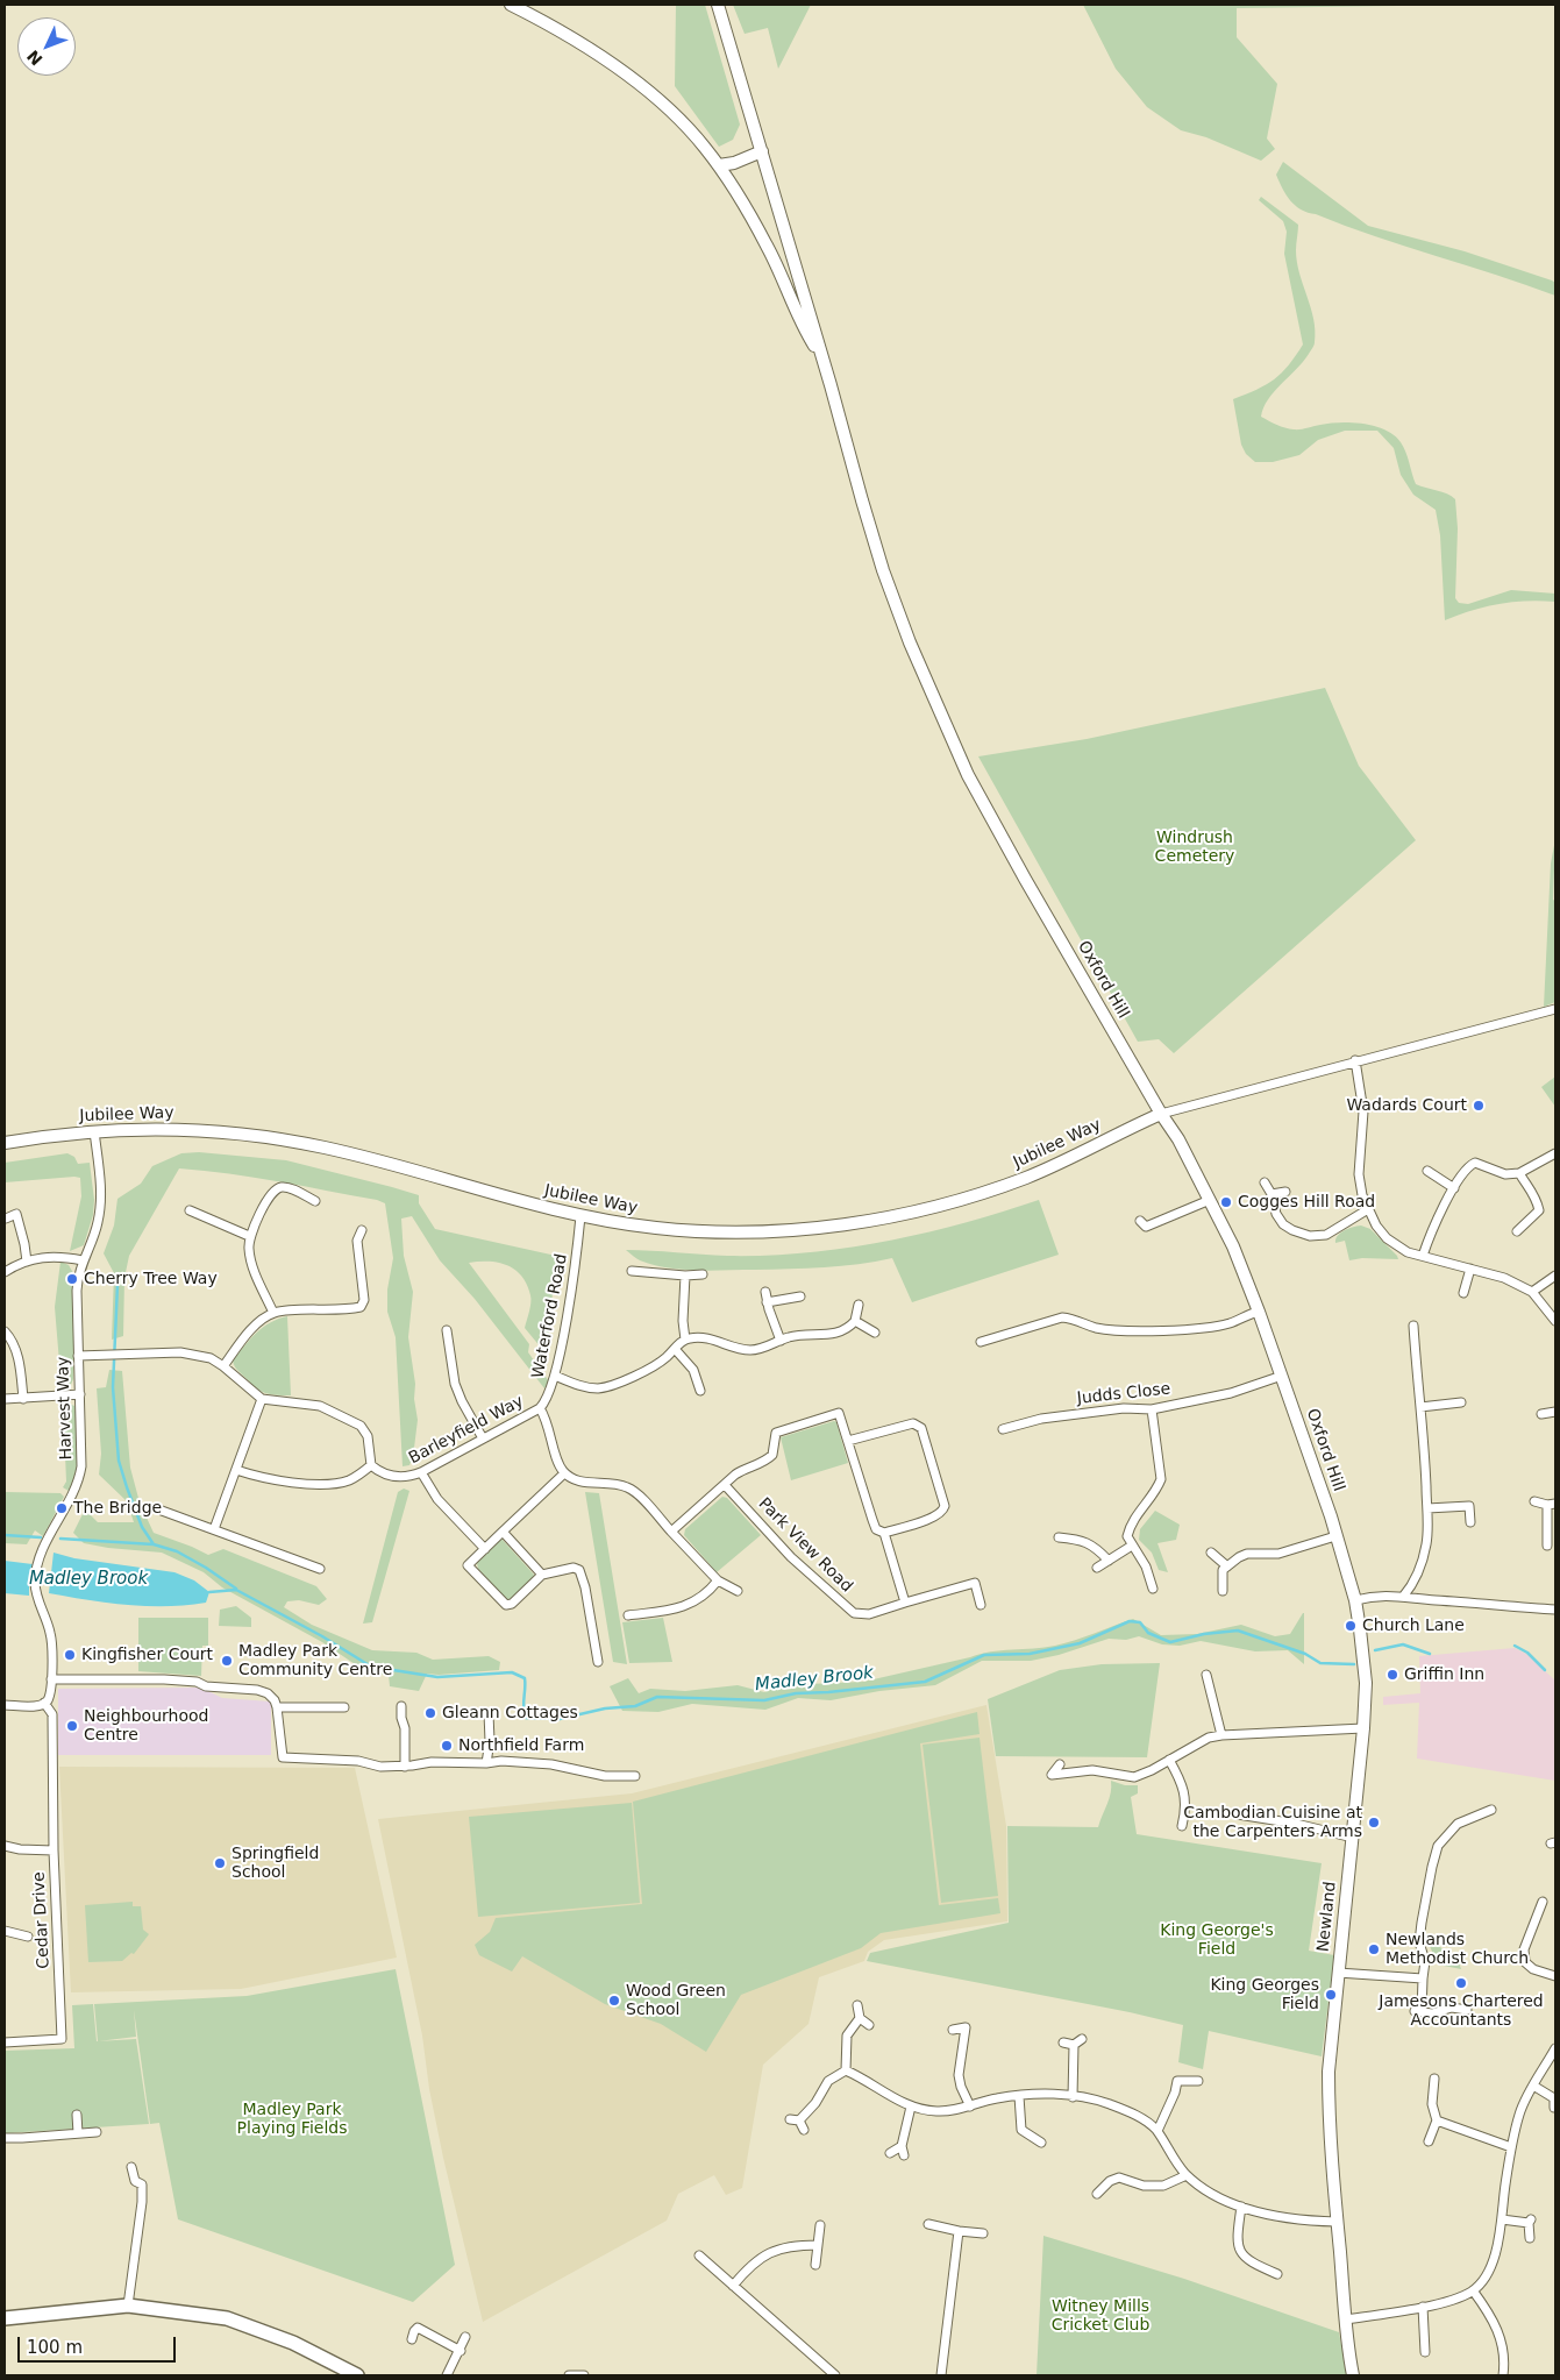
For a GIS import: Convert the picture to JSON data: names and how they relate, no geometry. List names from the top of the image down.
{
  "streets": {
    "main road": ["Oxford Hill", "Jubilee Way", "Newland"],
    "street": [
      "Waterford Road",
      "Judds Close",
      "Harvest Way",
      "Barleyfield Way",
      "Park View Road",
      "Cedar Drive"
    ]
  },
  "crossings": [
    ["Oxford Hill", "Jubilee Way"],
    ["Oxford Hill", "Judds Close"],
    ["Oxford Hill", "Newland"],
    ["Jubilee Way", "Waterford Road"],
    ["Jubilee Way", "Harvest Way"],
    ["Waterford Road", "Barleyfield Way"]
  ],
  "water": ["Madley Brook"],
  "parks": [
    "Windrush Cemetery",
    "King George's Field",
    "Madley Park Playing Fields",
    "Witney Mills Cricket Club"
  ],
  "places": [
    "Wadards Court",
    "Cogges Hill Road",
    "Cherry Tree Way",
    "The Bridge",
    "Church Lane",
    "Kingfisher Court",
    "Madley Park Community Centre",
    "Griffin Inn",
    "Gleann Cottages",
    "Neighbourhood Centre",
    "Northfield Farm",
    "Cambodian Cuisine at the Carpenters Arms",
    "Springfield School",
    "Newlands Methodist Church",
    "Jamesons Chartered Accountants",
    "King Georges Field",
    "Wood Green School"
  ],
  "scale_bar": "100 m",
  "north": "bottom left"
}
